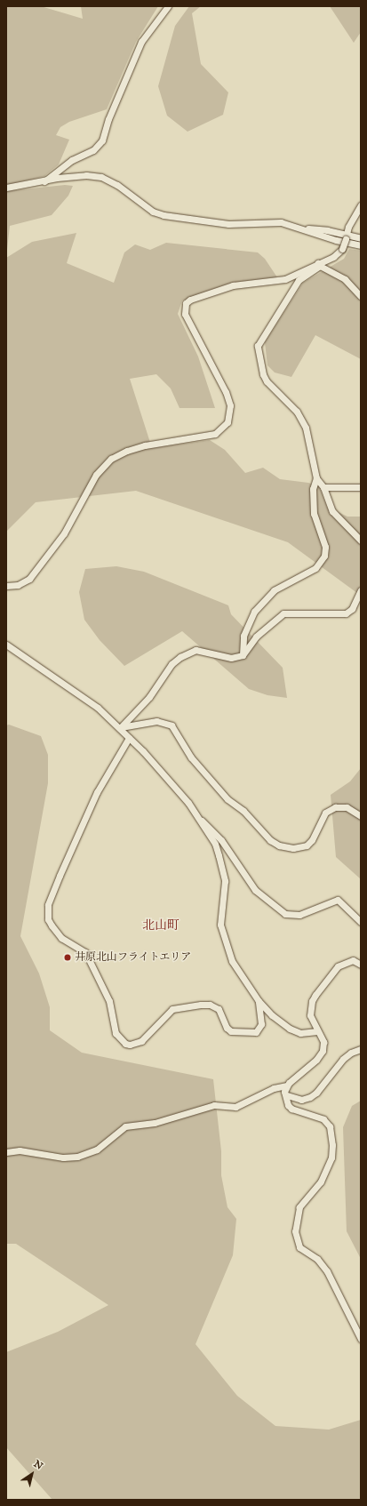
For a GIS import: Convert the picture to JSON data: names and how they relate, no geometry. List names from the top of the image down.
{
  "districts": ["北山町"],
  "places": ["井原北山フライトエリア"],
  "north": "top right"
}
